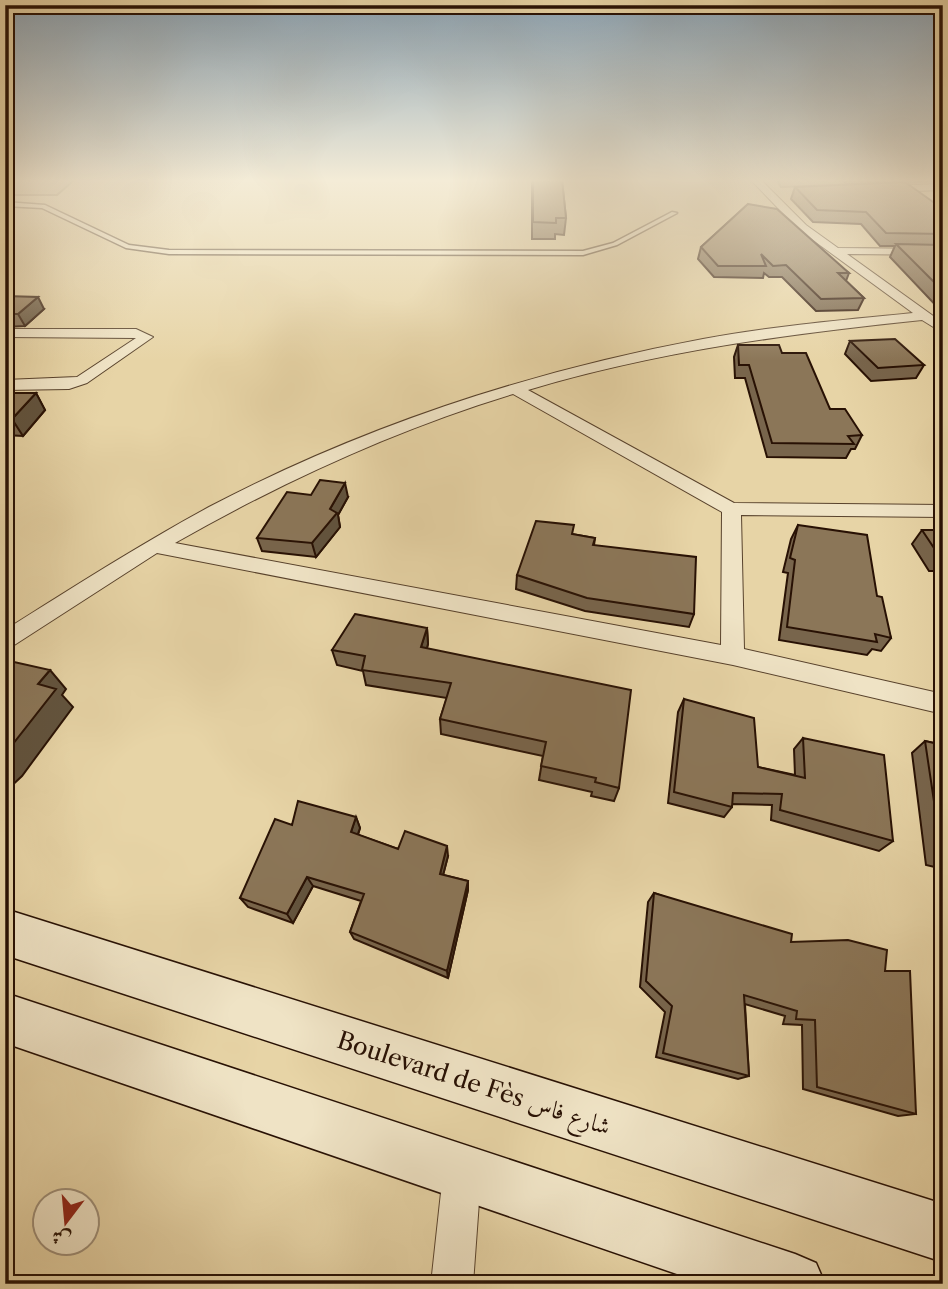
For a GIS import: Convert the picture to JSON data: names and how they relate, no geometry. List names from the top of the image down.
{
  "streets": {
    "main road": ["Boulevard de Fès شارع فاس"]
  },
  "north": "bottom"
}
